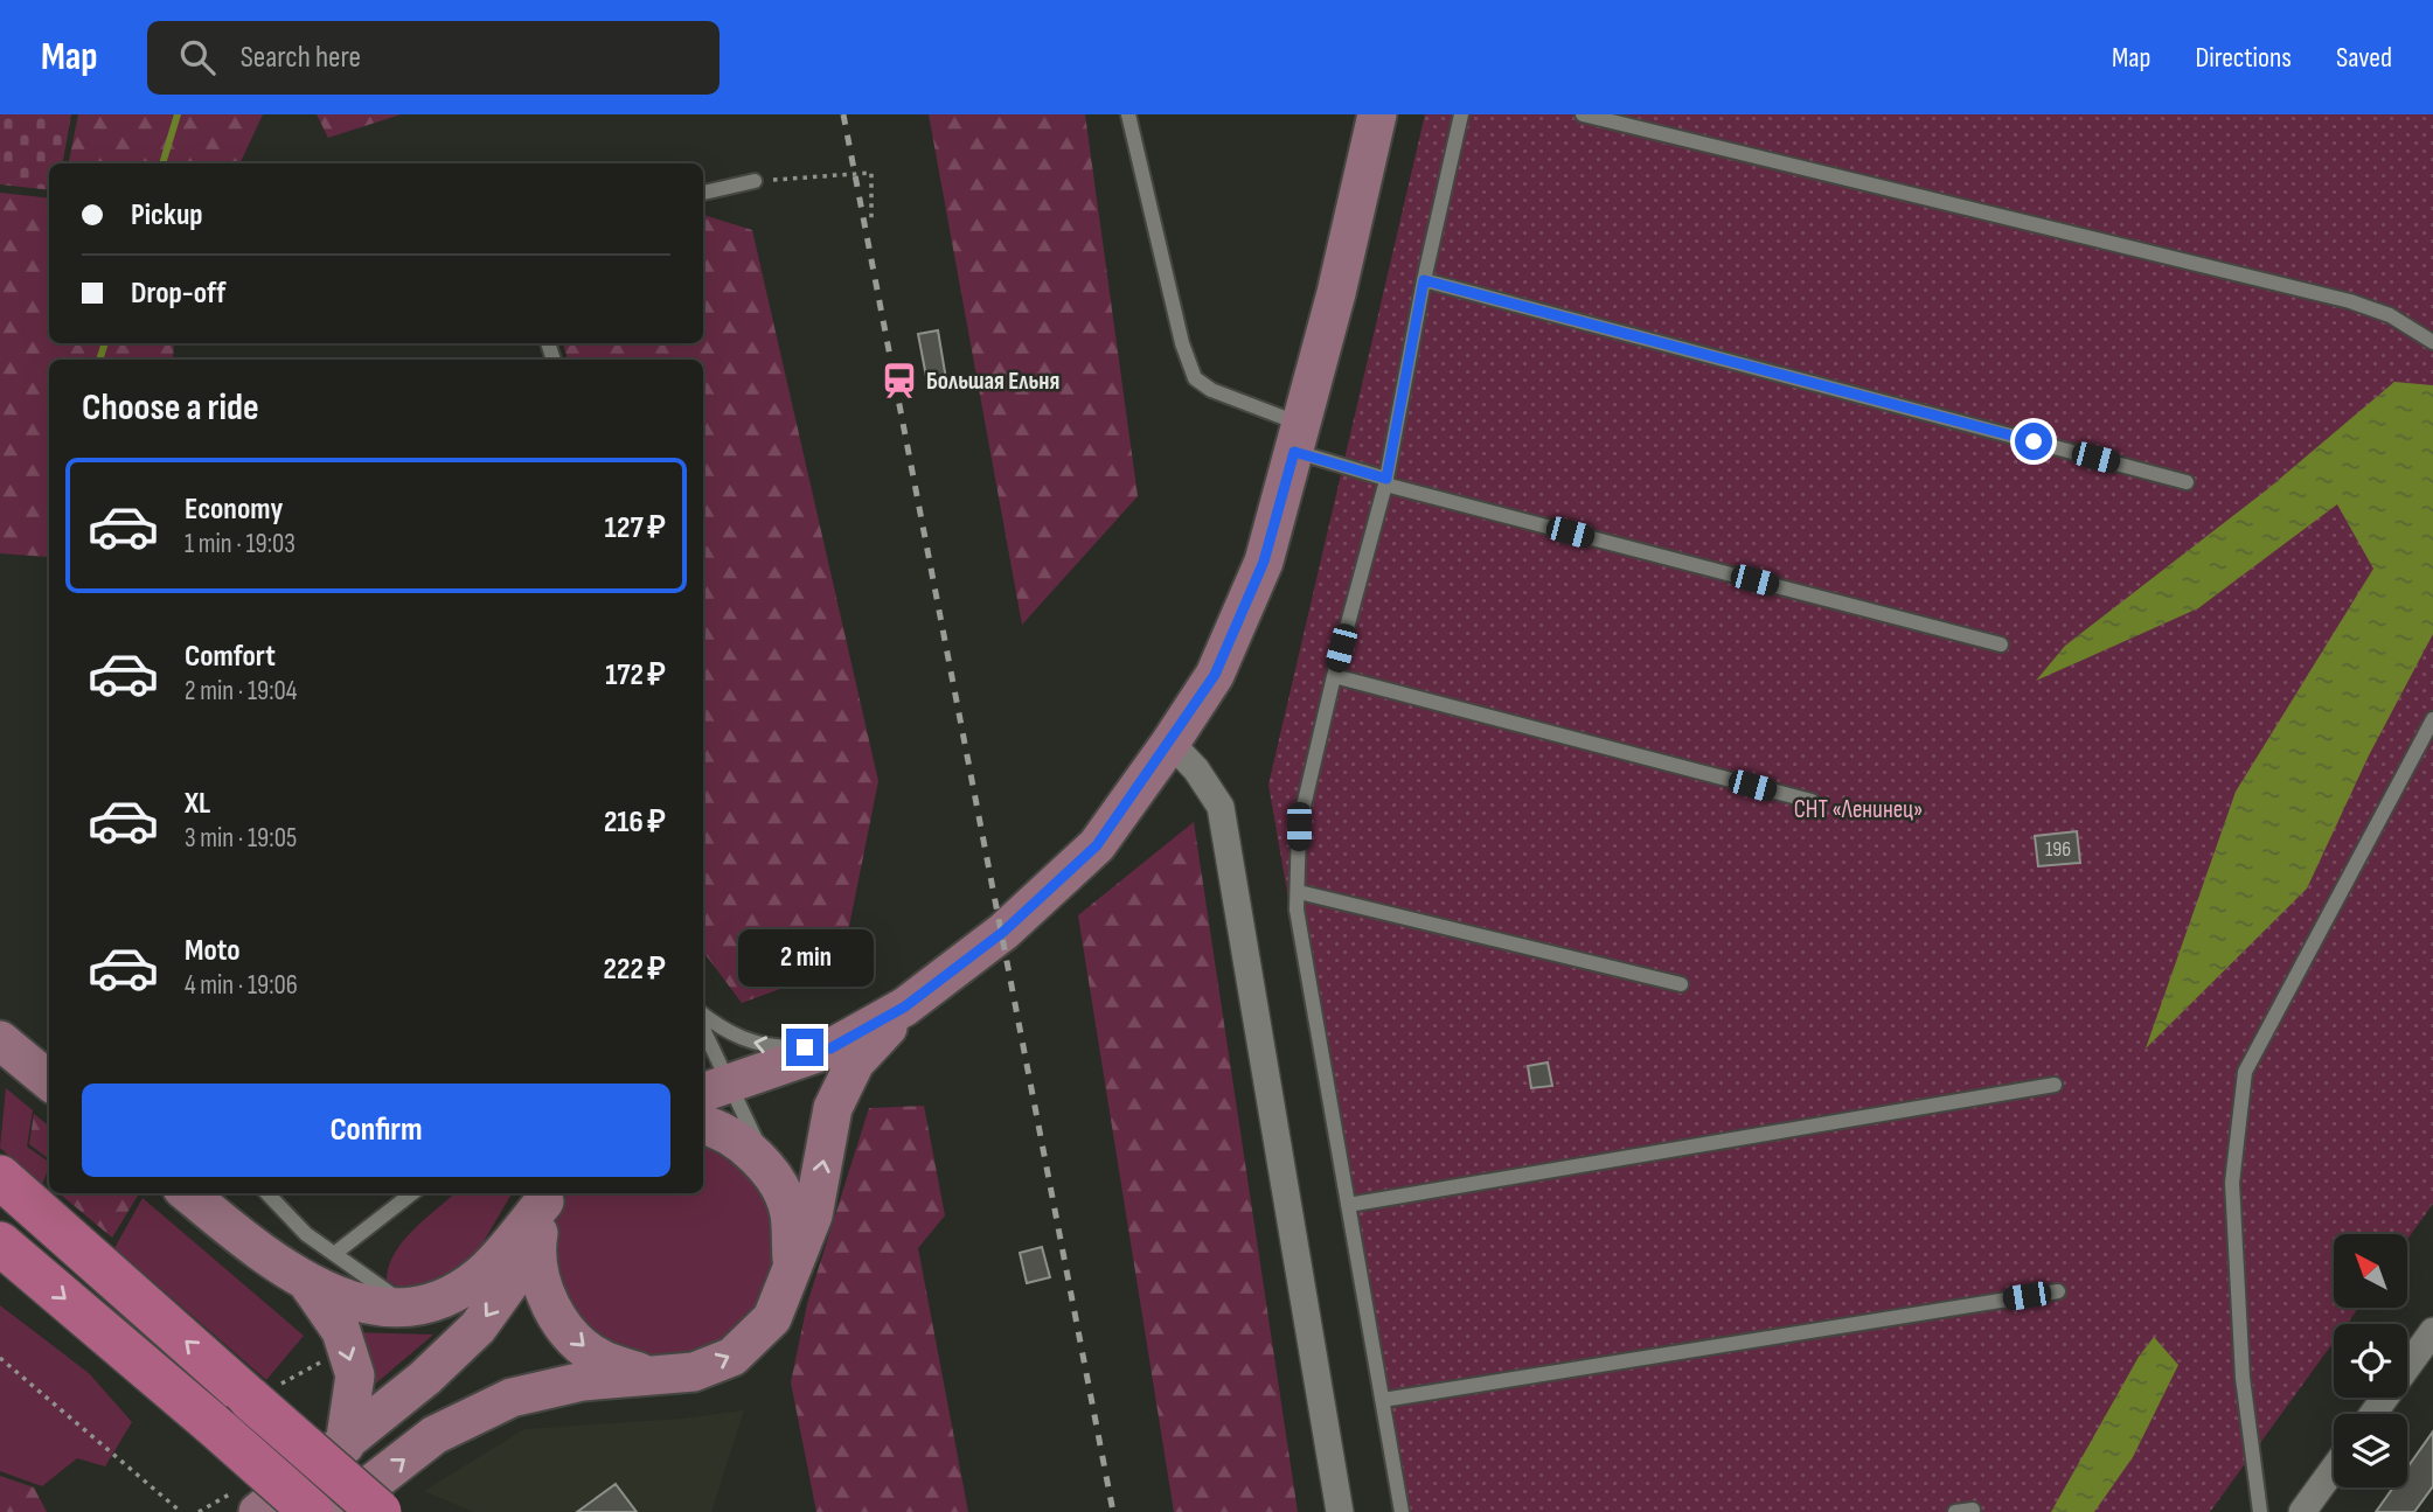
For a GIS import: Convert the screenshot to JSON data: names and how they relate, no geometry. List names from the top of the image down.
{
  "parks": ["СНТ «Ленинец»"],
  "places": {
    "station": ["Большая Ельня"]
  },
  "house_numbers": ["196"],
  "north": "top left",
  "page": {
    "header": "Map",
    "search": "Search here",
    "nav": ["Map", "Directions", "Saved"],
    "banner": ["Pickup", "Drop-off"],
    "heading": "Choose a ride",
    "list": [
      {
        "name": "Economy",
        "note": "1 min · 19:03",
        "value": "127 ₽"
      },
      {
        "name": "Comfort",
        "note": "2 min · 19:04",
        "value": "172 ₽"
      },
      {
        "name": "XL",
        "note": "3 min · 19:05",
        "value": "216 ₽"
      },
      {
        "name": "Moto",
        "note": "4 min · 19:06",
        "value": "222 ₽"
      }
    ],
    "bubble": "2 min",
    "buttons": "Confirm"
  }
}
